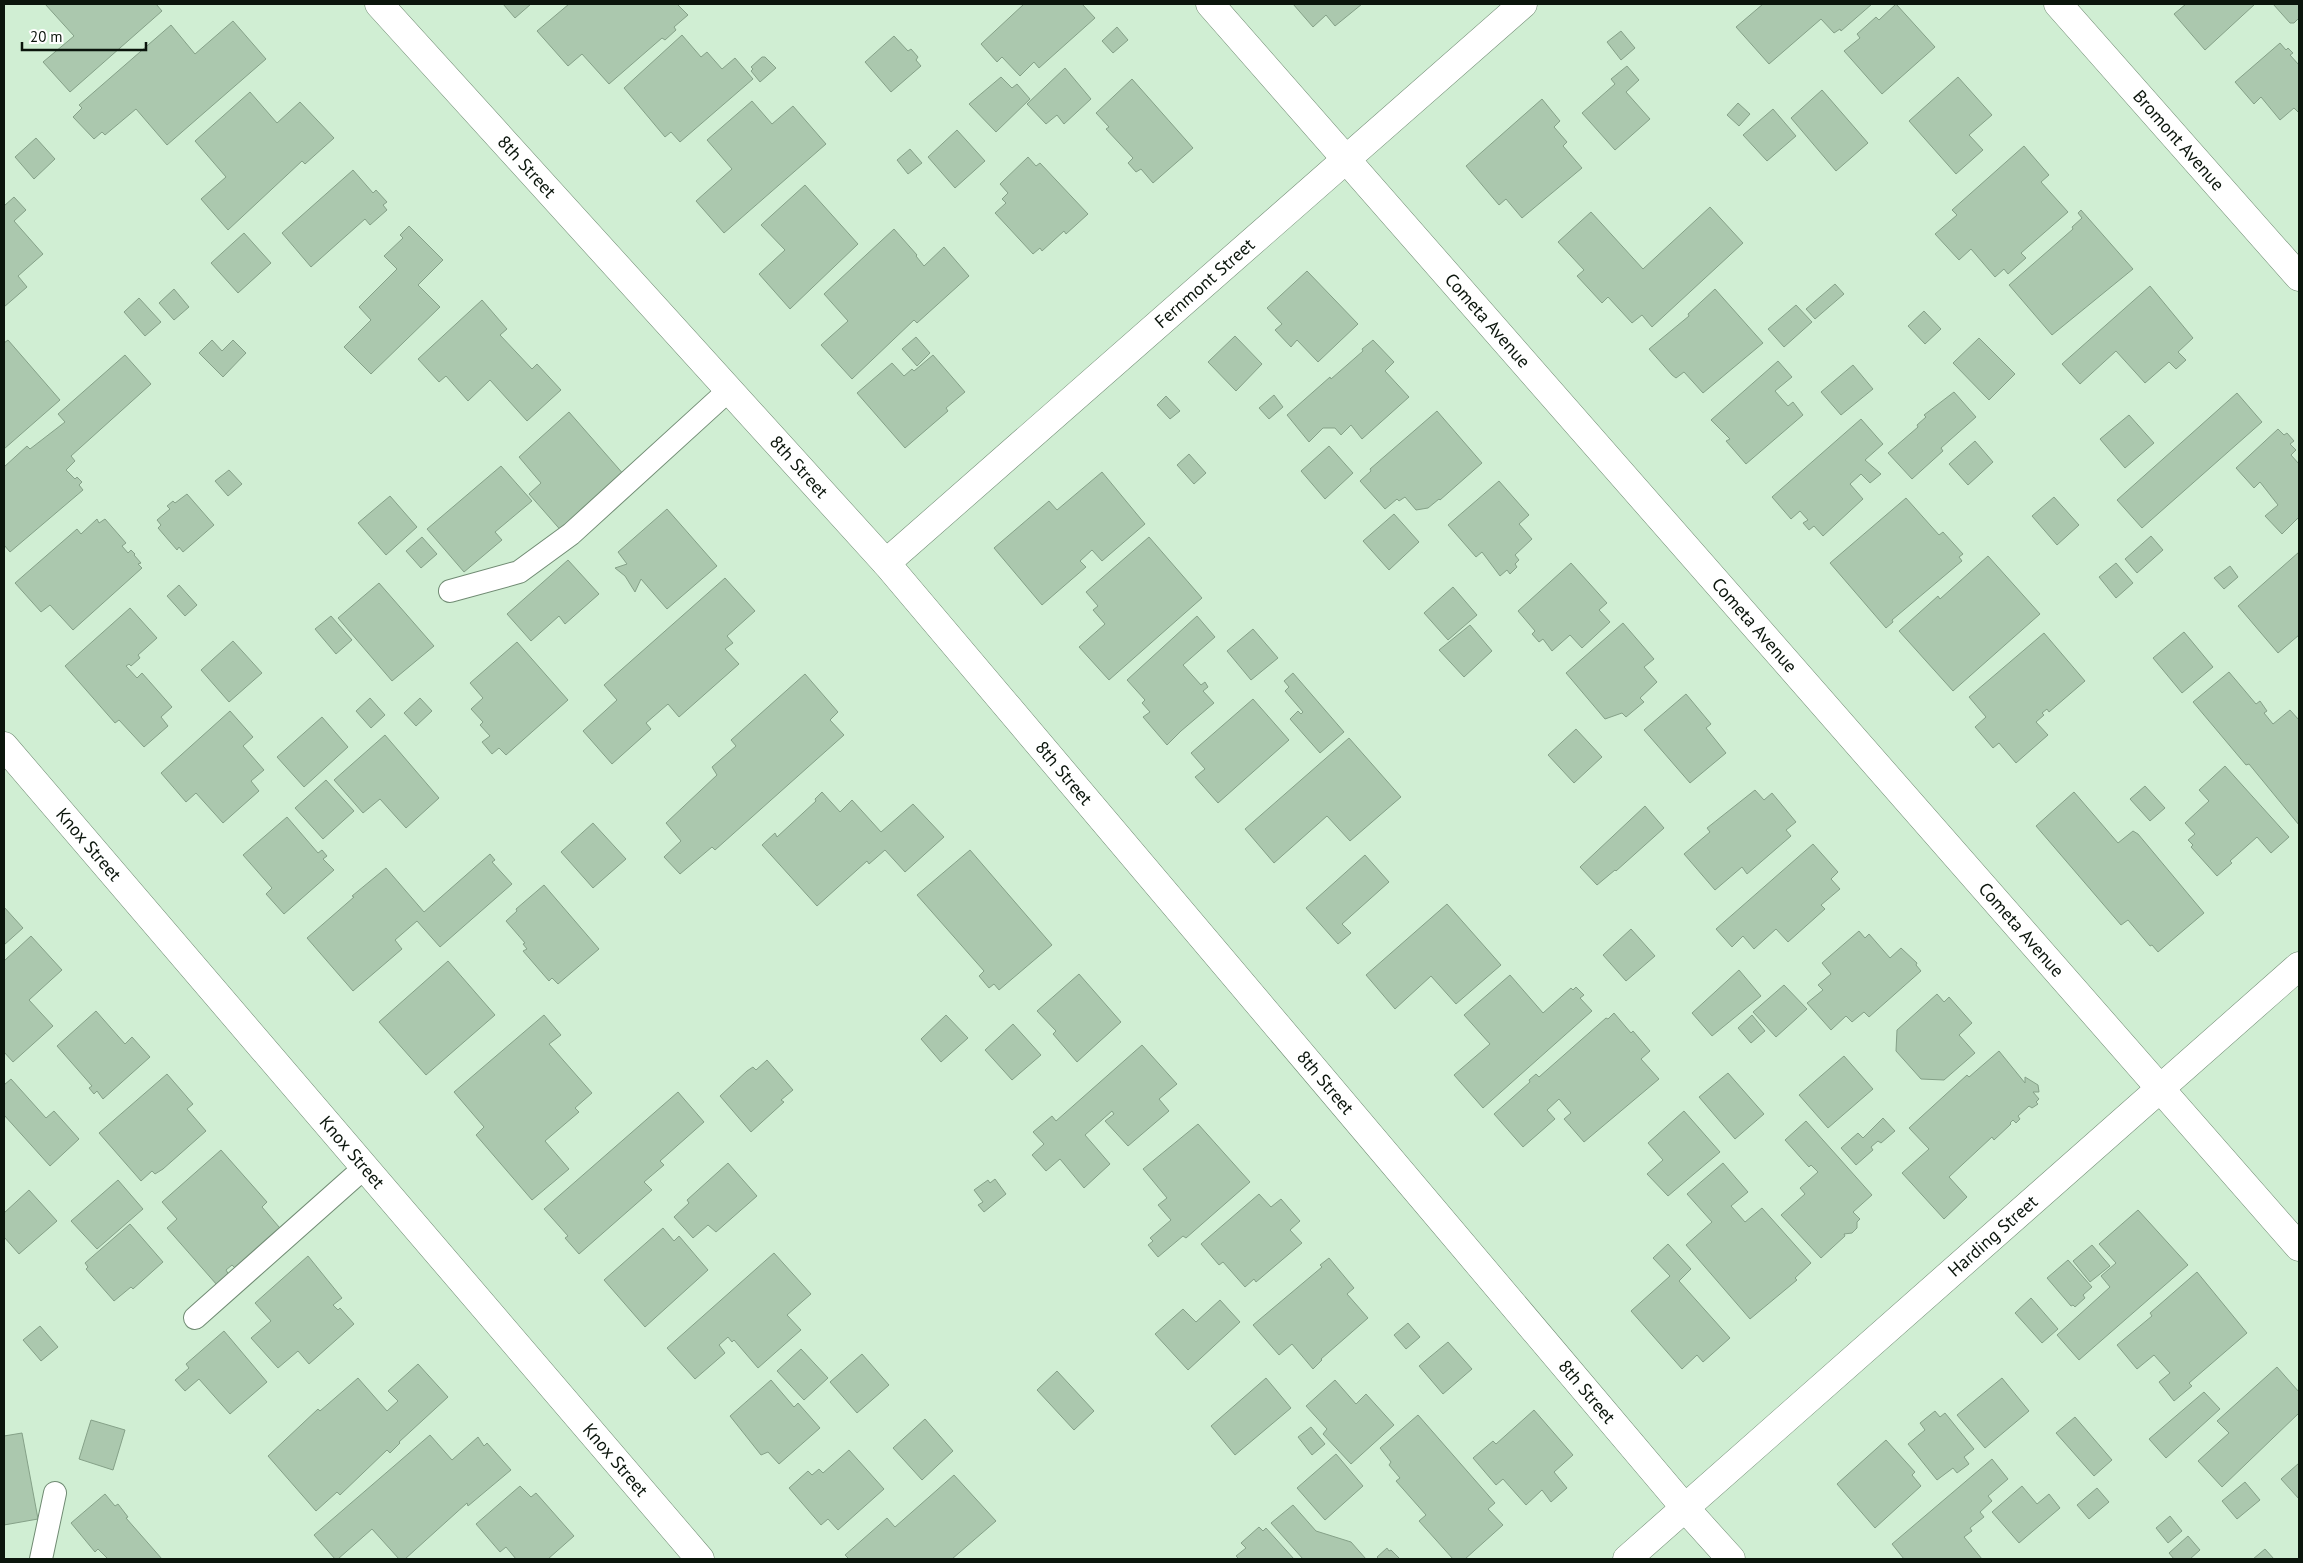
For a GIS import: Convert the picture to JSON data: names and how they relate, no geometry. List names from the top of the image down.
{
  "streets": {
    "street": [
      "Bromont Avenue",
      "8th Street",
      "Fernmont Street",
      "Cometa Avenue",
      "Knox Street",
      "Harding Street"
    ]
  },
  "crossings": [
    ["8th Street", "Fernmont Street"],
    ["8th Street", "Harding Street"],
    ["Fernmont Street", "Cometa Avenue"],
    ["Cometa Avenue", "Harding Street"]
  ],
  "scale_bar": "20 m"
}
